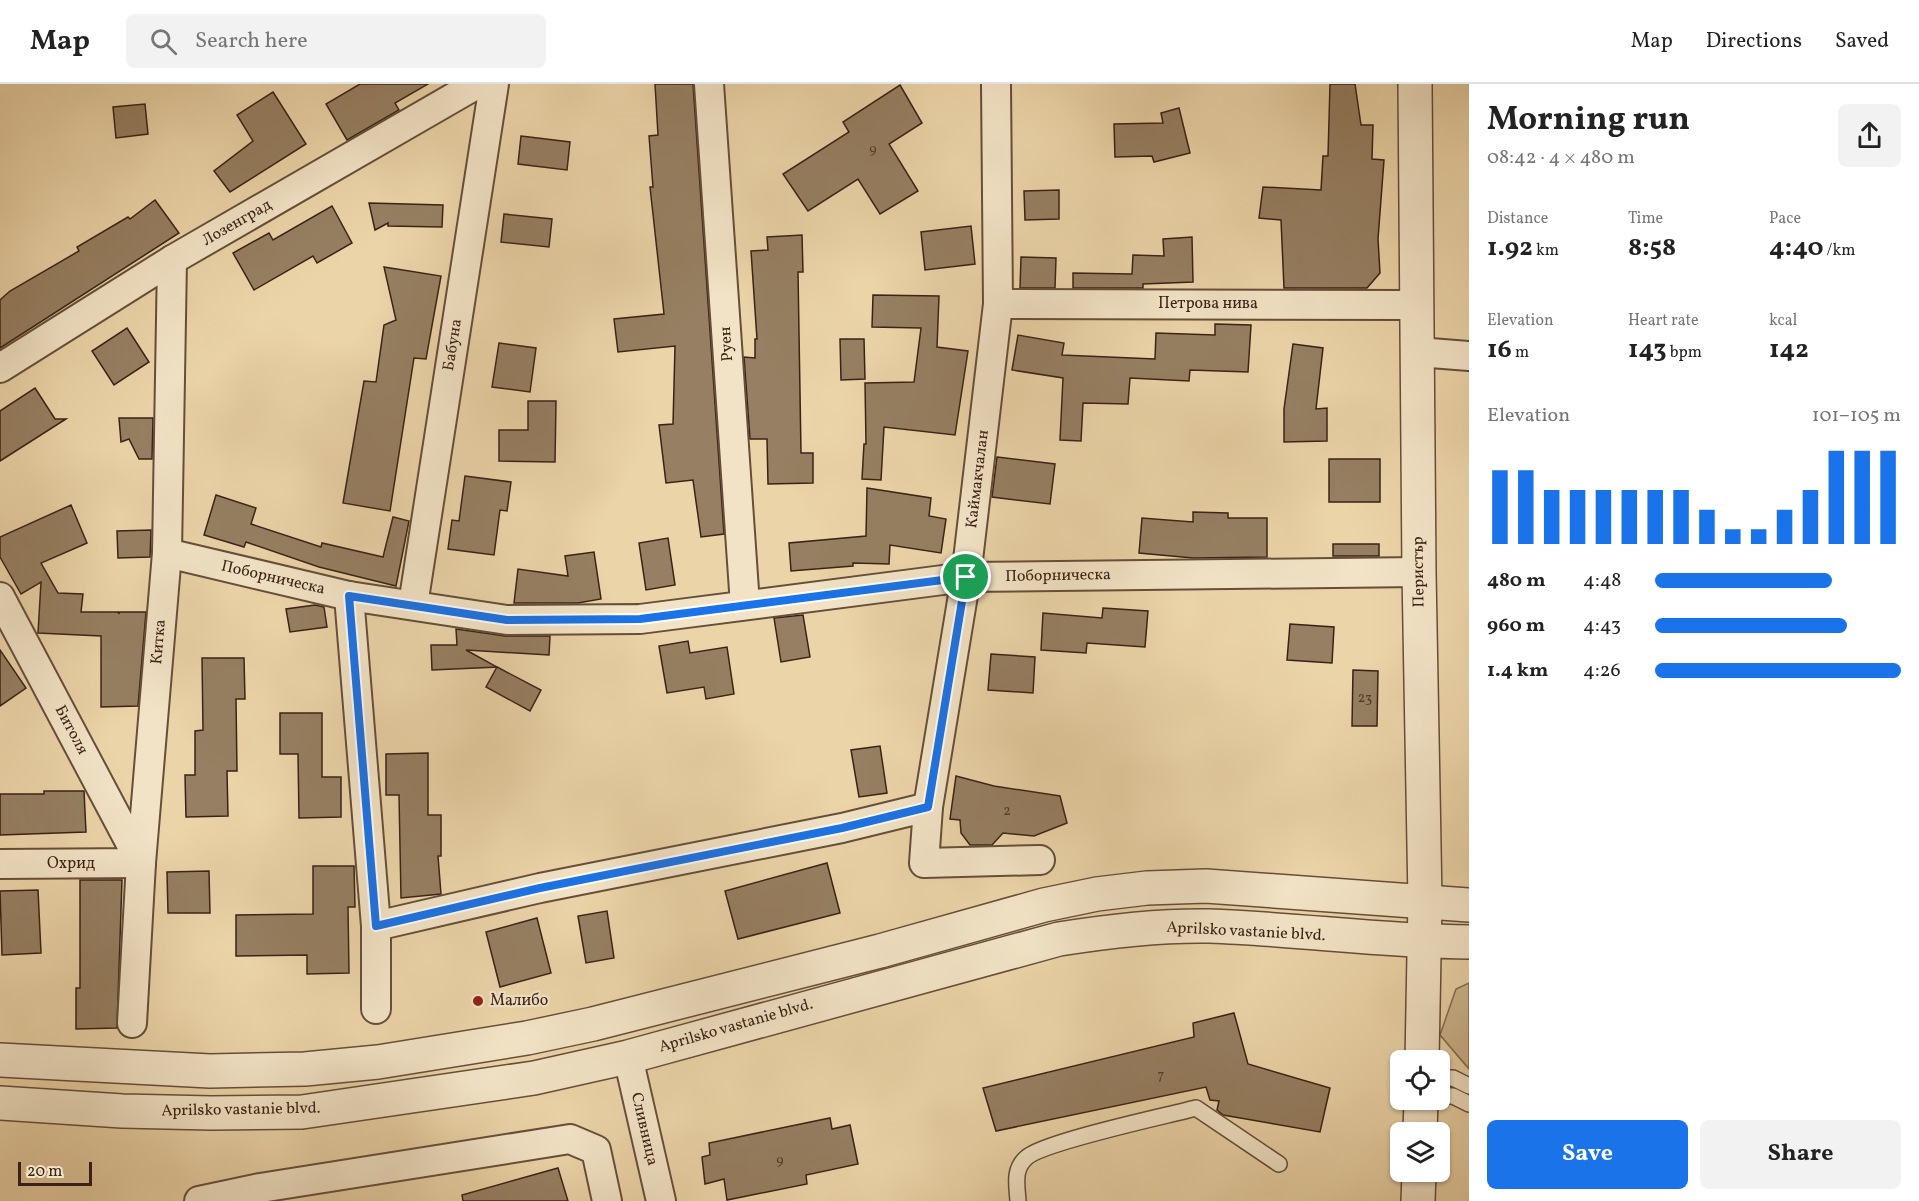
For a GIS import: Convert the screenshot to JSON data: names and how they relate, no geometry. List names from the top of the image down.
{
  "streets": {
    "street": [
      "Лозенград",
      "Петрова нива",
      "Руен",
      "Бабуна",
      "Каймакчалан",
      "Перистър",
      "Поборническа",
      "Китка",
      "Битоля",
      "Охрид",
      "Aprilsko vastanie blvd.",
      "Сливница"
    ]
  },
  "crossings": [
    ["Лозенград", "Китка"],
    ["Петрова нива", "Каймакчалан"],
    ["Петрова нива", "Перистър"],
    ["Руен", "Поборническа"],
    ["Бабуна", "Поборническа"],
    ["Каймакчалан", "Поборническа"],
    ["Перистър", "Поборническа"],
    ["Перистър", "Aprilsko vastanie blvd."],
    ["Поборническа", "Китка"],
    ["Китка", "Битоля"],
    ["Китка", "Охрид"],
    ["Битоля", "Охрид"],
    ["Aprilsko vastanie blvd.", "Сливница"]
  ],
  "places": ["Малибо"],
  "house_numbers": [
    "9",
    "23",
    "2",
    "7",
    "9"
  ],
  "scale_bar": "20 m",
  "page": {
    "header": "Map",
    "search": "Search here",
    "nav": ["Map", "Directions", "Saved"],
    "heading": ["Morning run", "08:42 · 4 × 480 m"],
    "stats": [
      ["Distance", "1.92 km"],
      ["Time", "8:58"],
      ["Pace", "4:40 /km"],
      ["Elevation", "16 m"],
      ["Heart rate", "143 bpm"],
      ["kcal", "142"]
    ],
    "chart": ["Elevation", "101–105 m"],
    "list": [
      {
        "name": "480 m",
        "note": "4:48"
      },
      {
        "name": "960 m",
        "note": "4:43"
      },
      {
        "name": "1.4 km",
        "note": "4:26"
      }
    ],
    "buttons": ["Save", "Share"],
    "scale": "20 m"
  }
}
